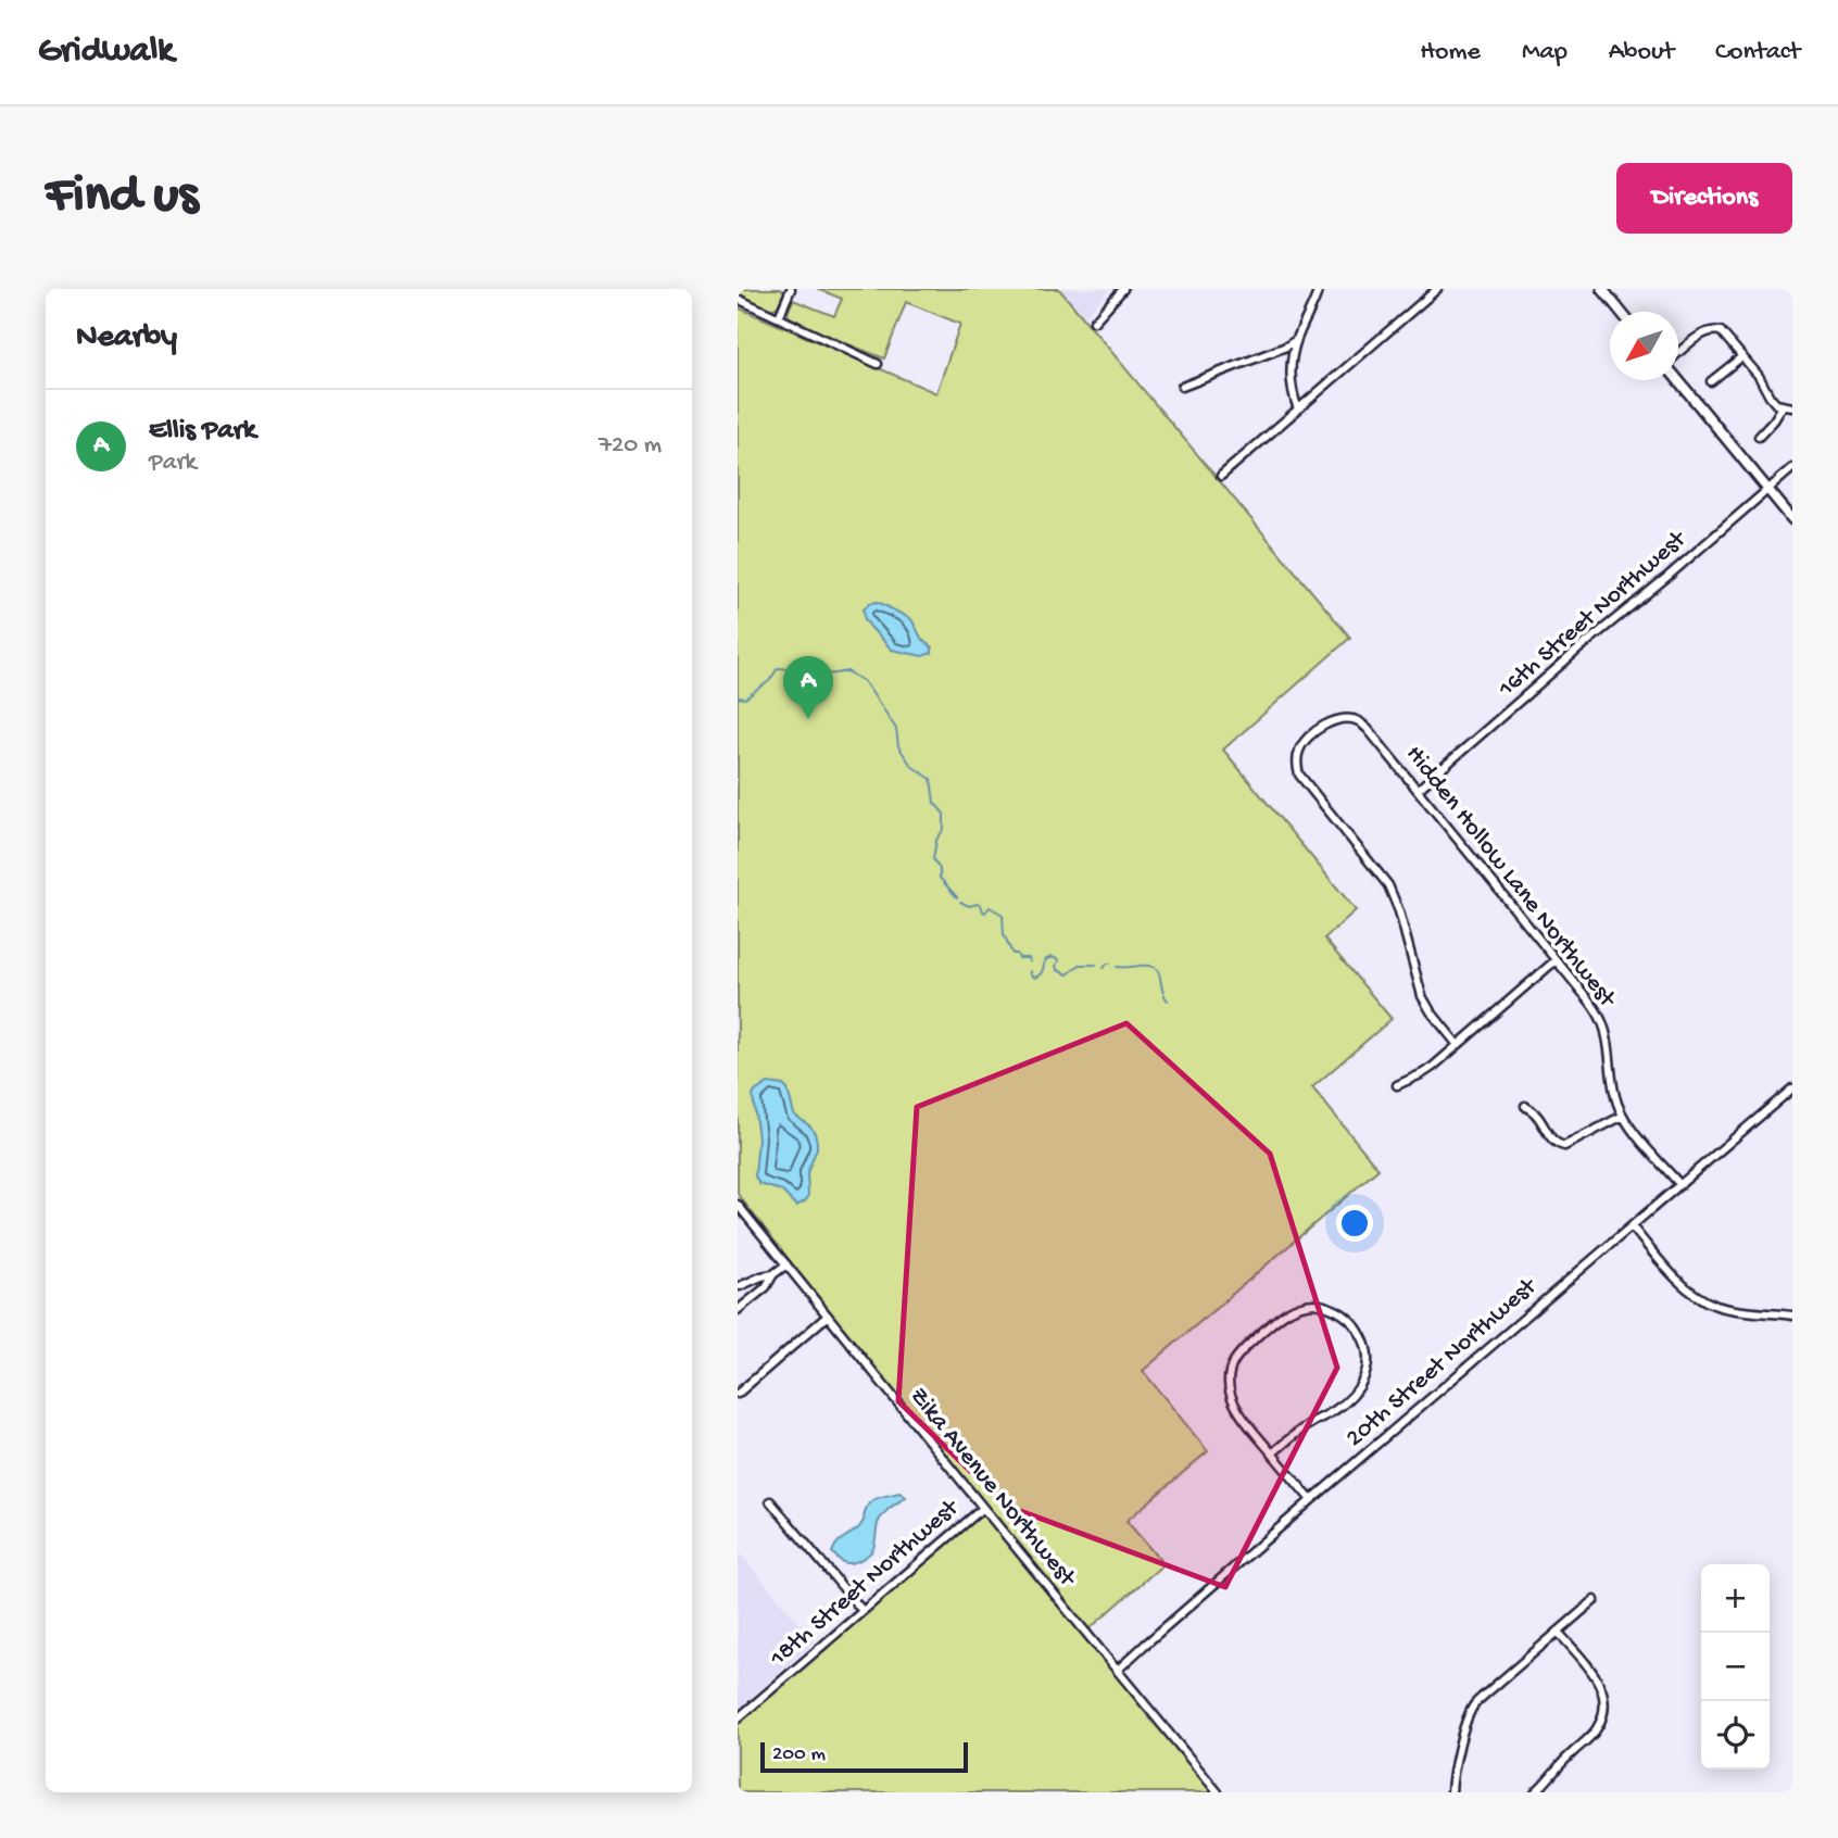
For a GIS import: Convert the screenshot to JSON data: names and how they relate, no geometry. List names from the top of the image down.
{
  "streets": {
    "street": [
      "16th Street Northwest",
      "Hidden Hollow Lane Northwest",
      "20th Street Northwest",
      "Zika Avenue Northwest",
      "18th Street Northwest"
    ]
  },
  "crossings": [
    ["16th Street Northwest", "Hidden Hollow Lane Northwest"],
    ["Hidden Hollow Lane Northwest", "20th Street Northwest"],
    ["20th Street Northwest", "Zika Avenue Northwest"],
    ["Zika Avenue Northwest", "18th Street Northwest"]
  ],
  "scale_bar": "200 m",
  "north": "bottom left",
  "page": {
    "header": "Gridwalk",
    "nav": [
      "Home",
      "Map",
      "About",
      "Contact"
    ],
    "buttons": "Directions",
    "title": "Find us",
    "heading": "Nearby",
    "list": [
      {
        "mark": "A",
        "name": "Ellis Park",
        "note": "Park",
        "value": "720 m"
      }
    ],
    "pins": "A",
    "map_buttons": ["+", "−"],
    "scale": "200 m"
  }
}
